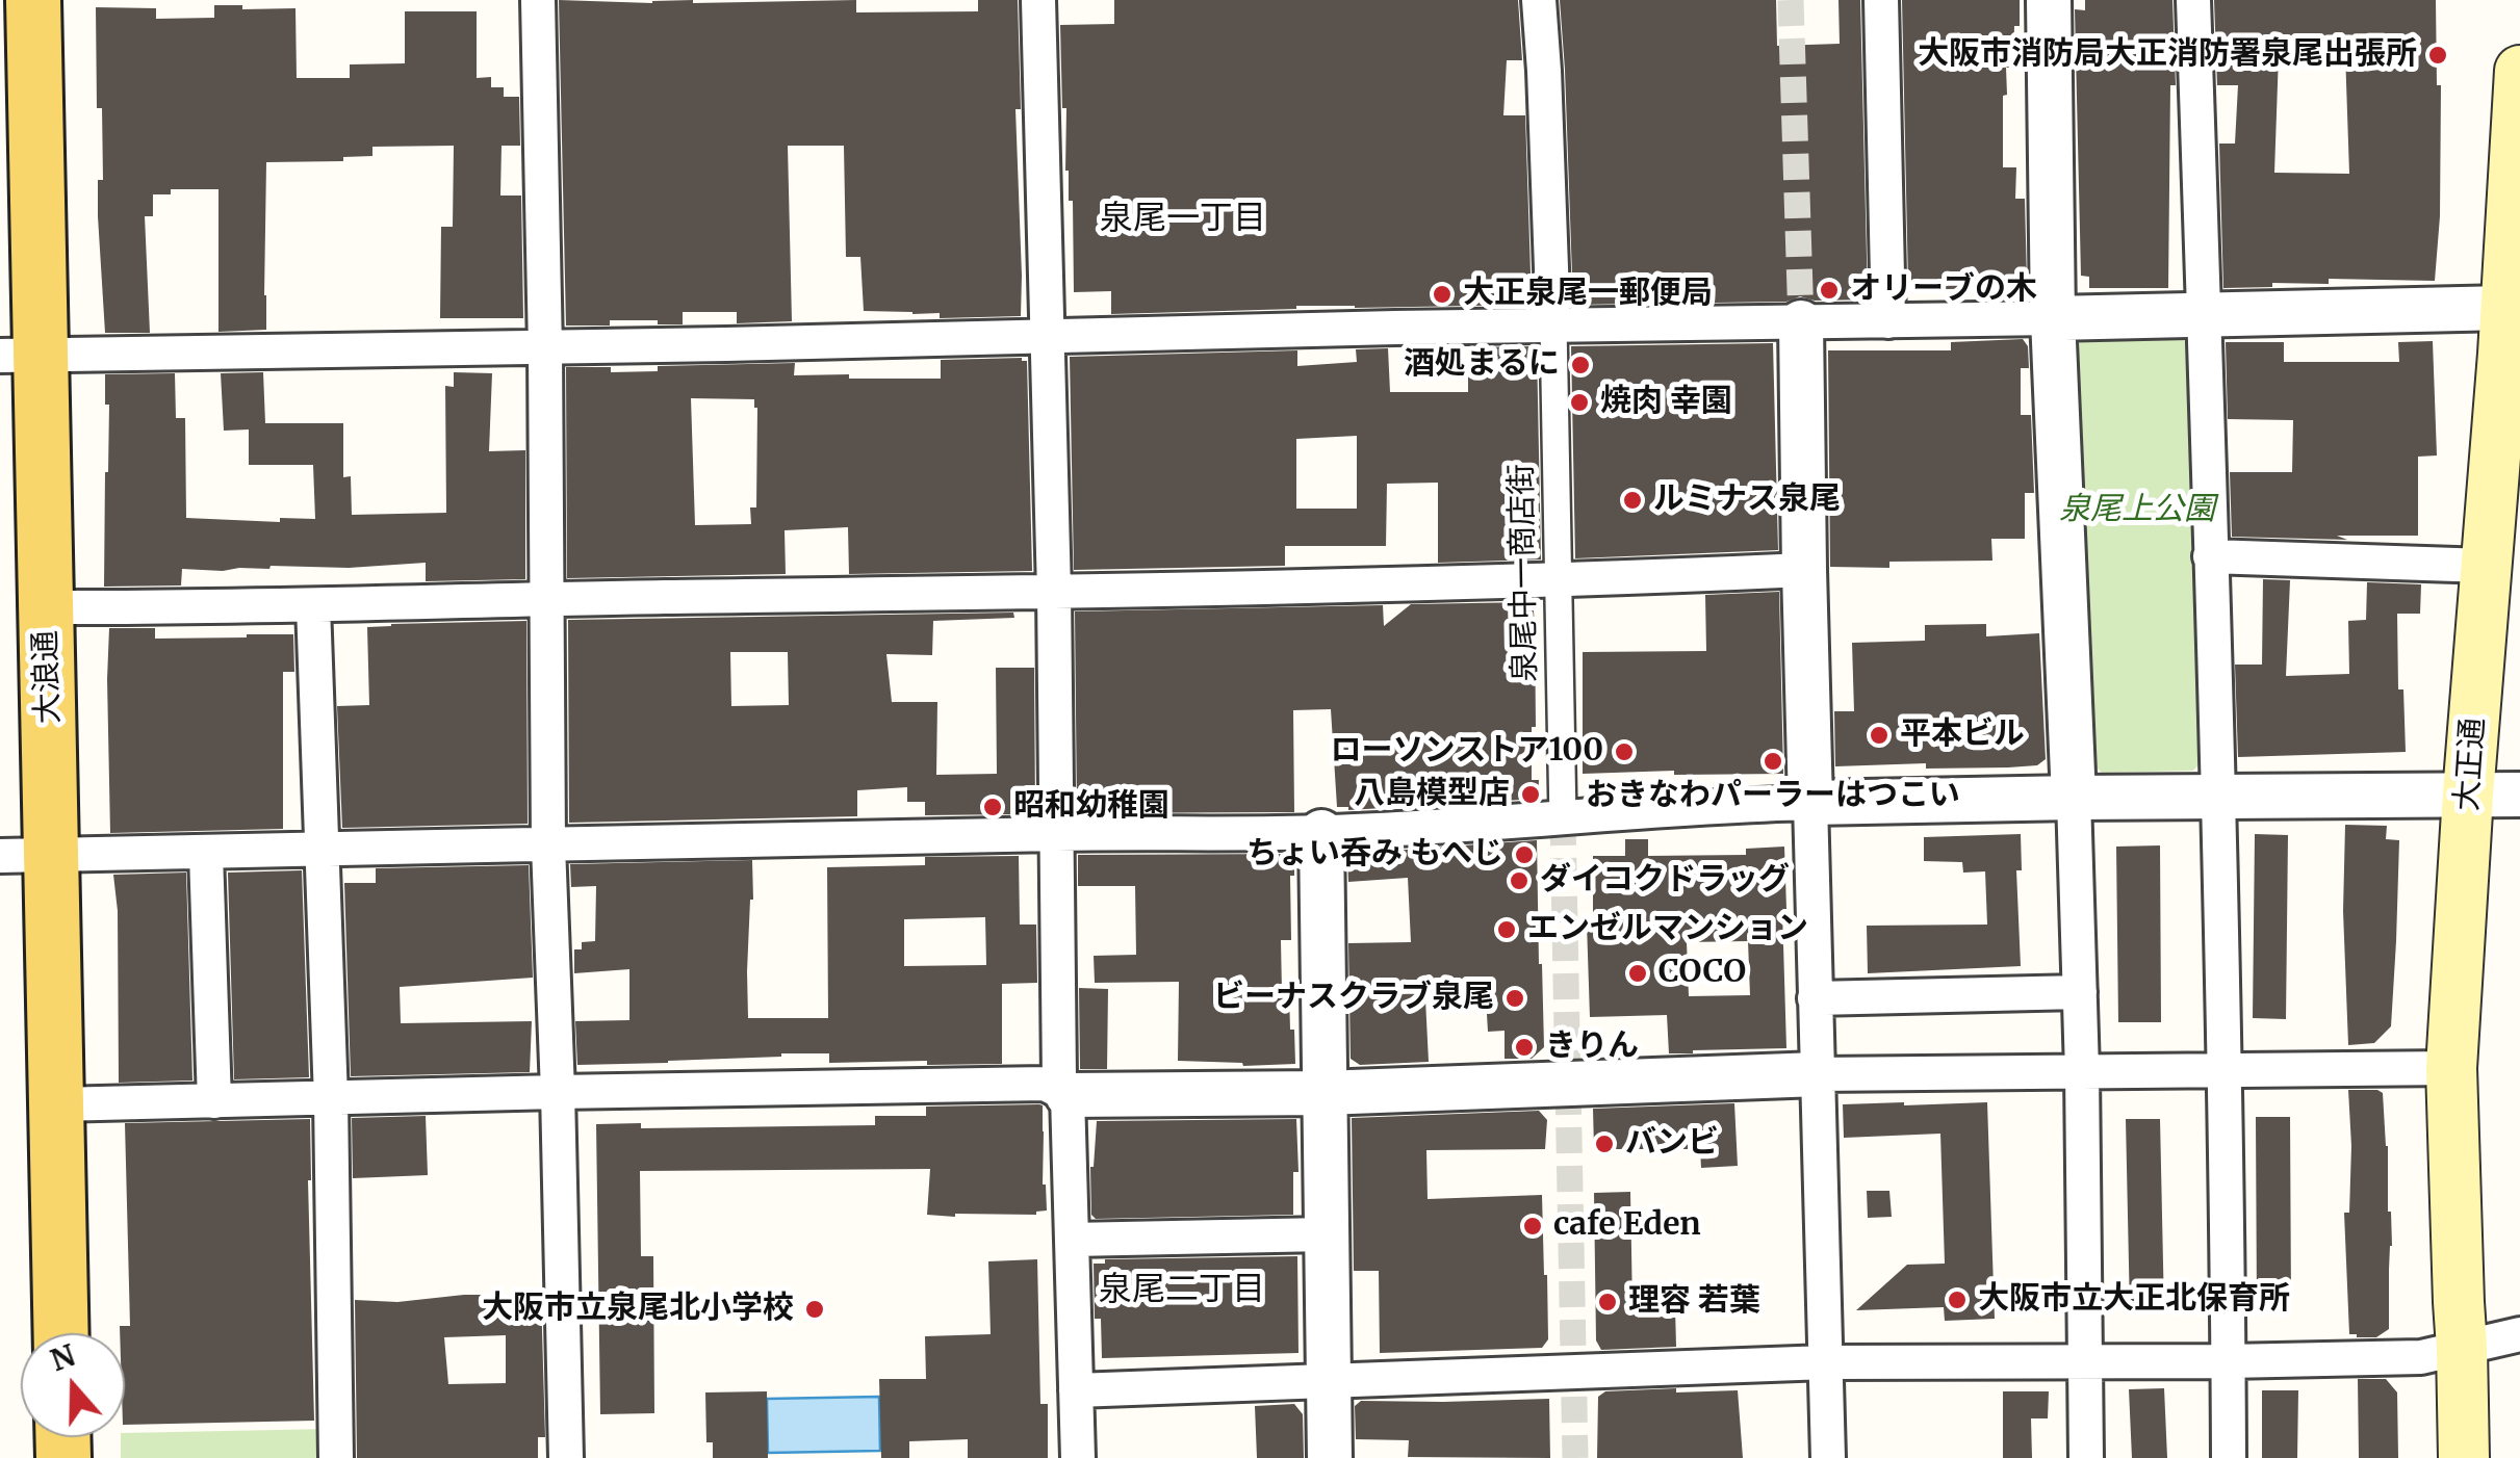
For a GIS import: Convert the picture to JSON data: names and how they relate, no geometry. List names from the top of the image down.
{
  "streets": {
    "main road": ["大浪通", "大正通"],
    "street": ["泉尾中一商店街"]
  },
  "districts": ["泉尾一丁目", "泉尾二丁目"],
  "parks": ["泉尾上公園"],
  "places": [
    "大阪市消防局大正消防署泉尾出張所",
    "オリーブの木",
    "大正泉尾一郵便局",
    "酒処まるに",
    "焼肉 幸園",
    "ルミナス泉尾",
    "平本ビル",
    "ローソンストア100",
    "おきなわパーラーはつこい",
    "八島模型店",
    "昭和幼稚園",
    "ちょい呑み もへじ",
    "ダイコクドラッグ",
    "エンゼルマンション",
    "COCO",
    "ビーナスクラブ泉尾",
    "きりん",
    "バンビ",
    "cafe Eden",
    "大阪市立大正北保育所",
    "理容 若葉",
    "大阪市立泉尾北小学校"
  ],
  "north": "top"
}
